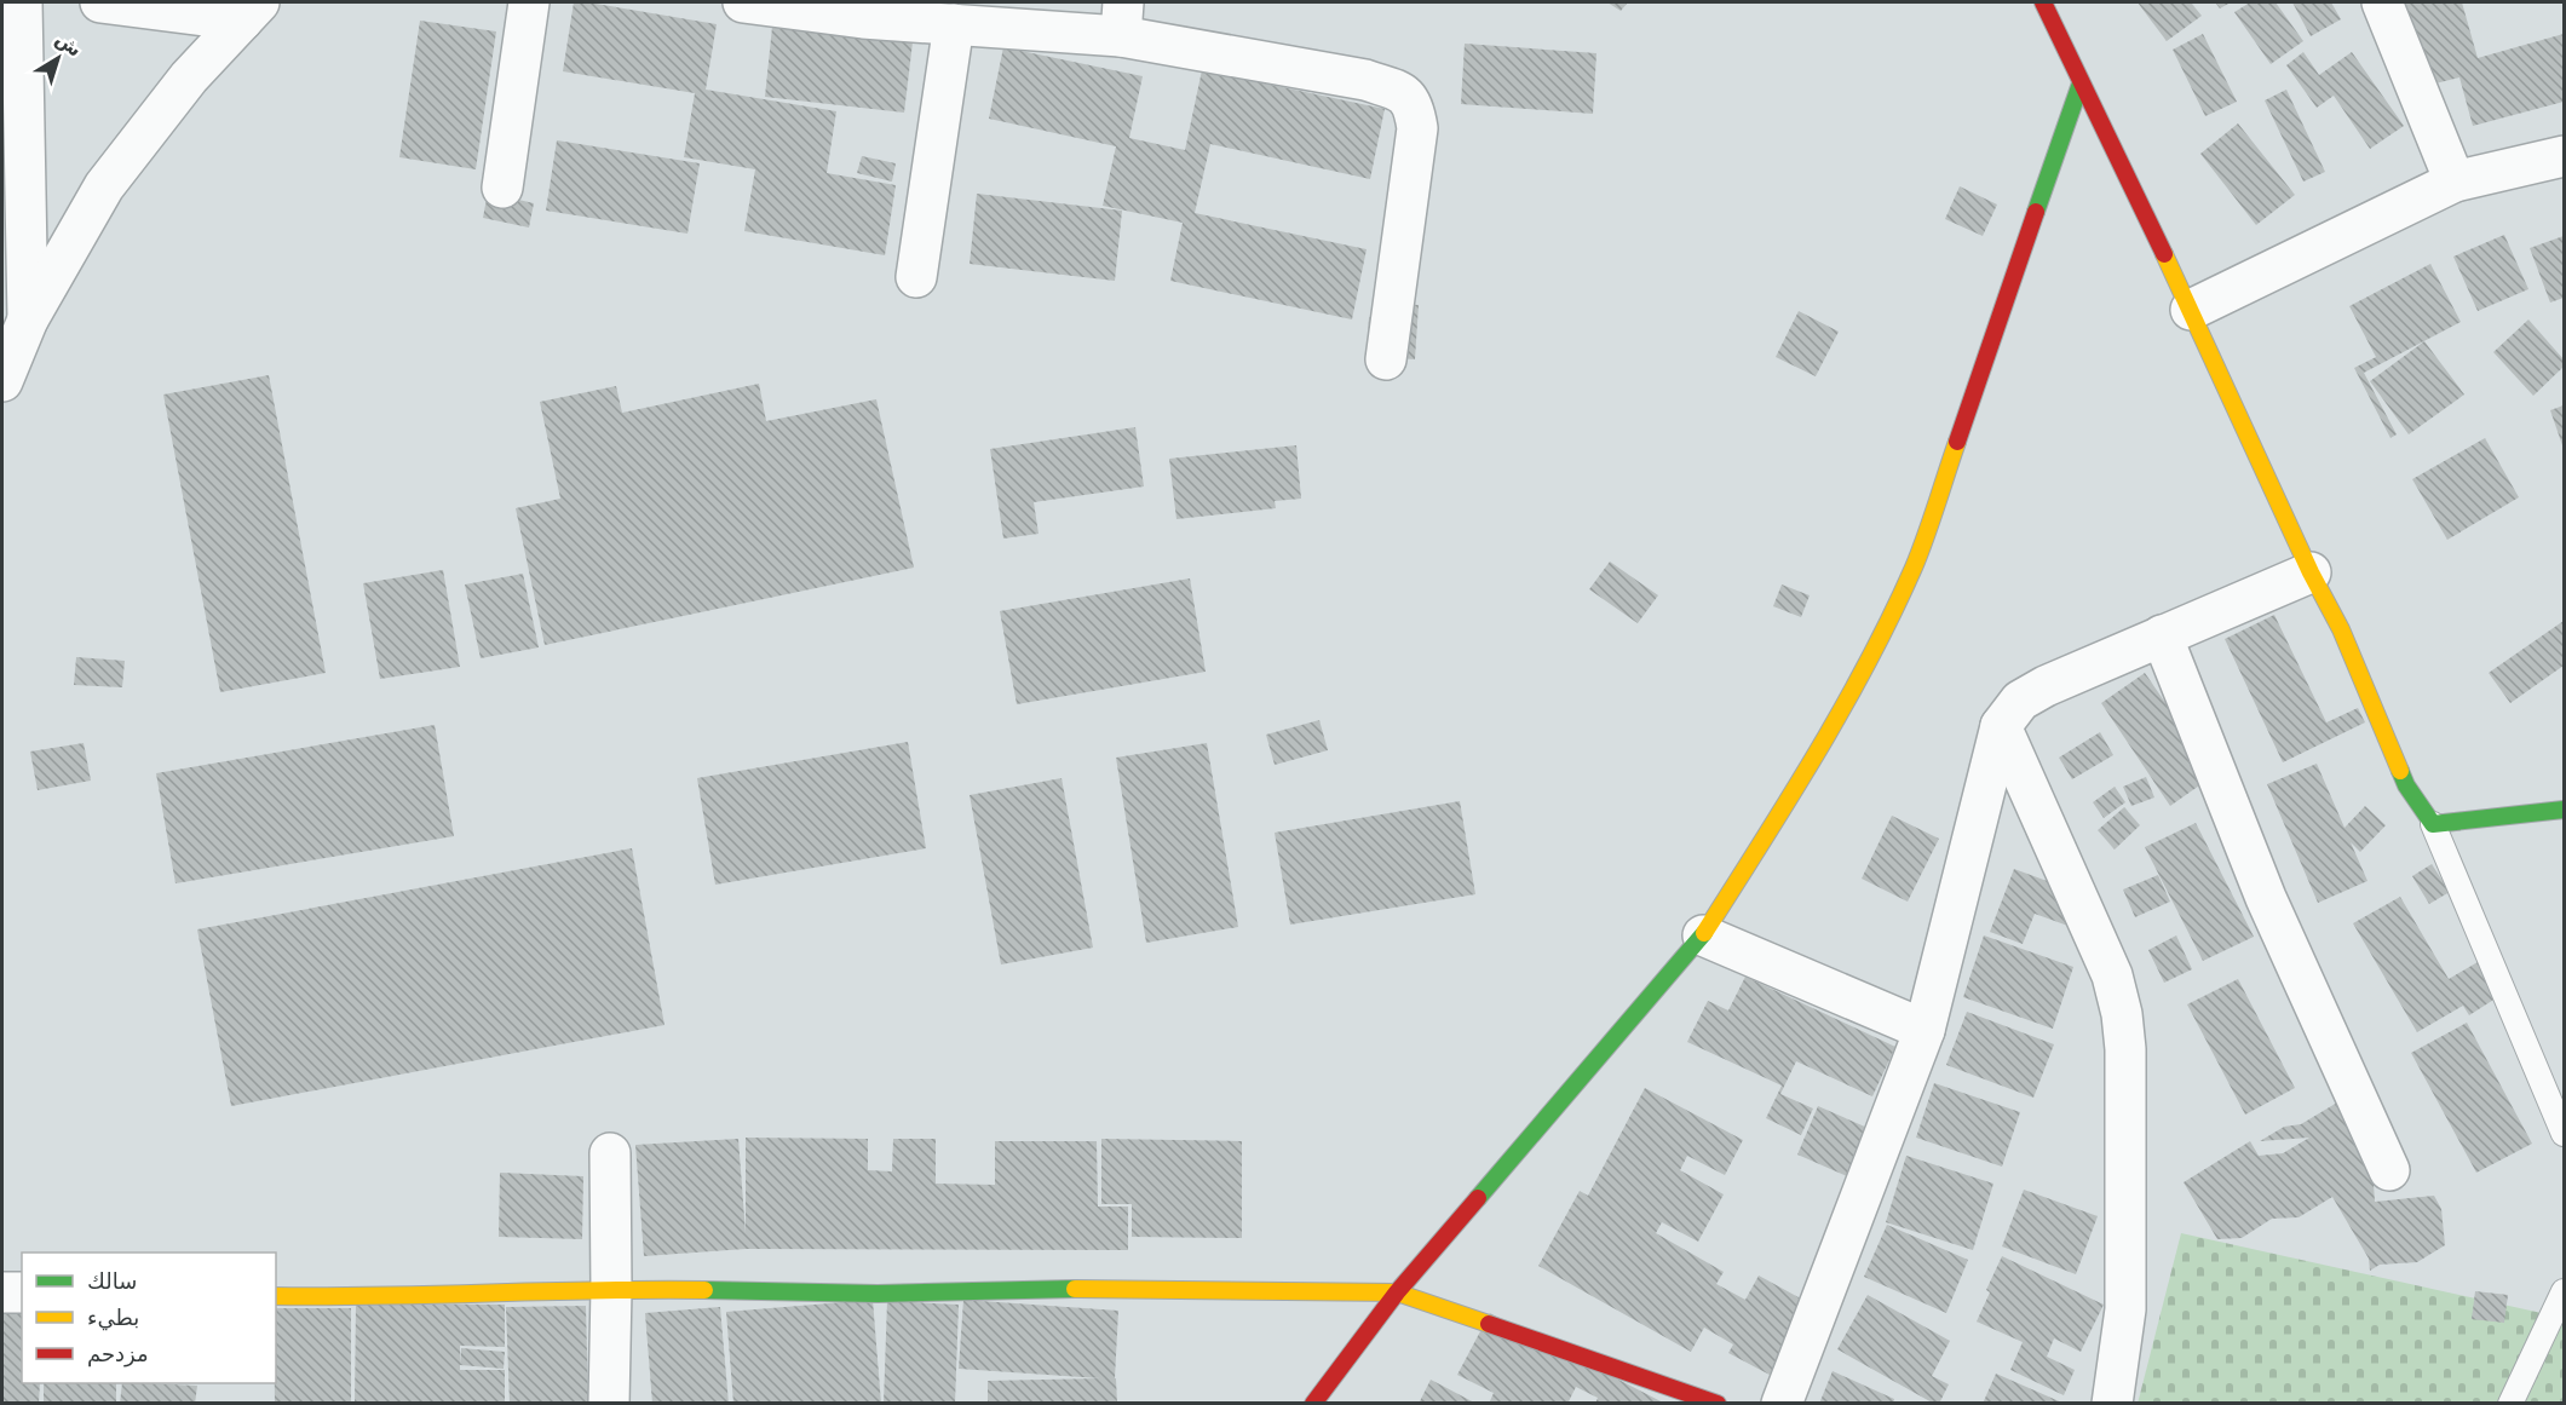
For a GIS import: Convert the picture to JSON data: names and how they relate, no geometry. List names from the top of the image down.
{
  "legend": ["سالك", "بطيء", "مزدحم"],
  "north": "top right"
}
